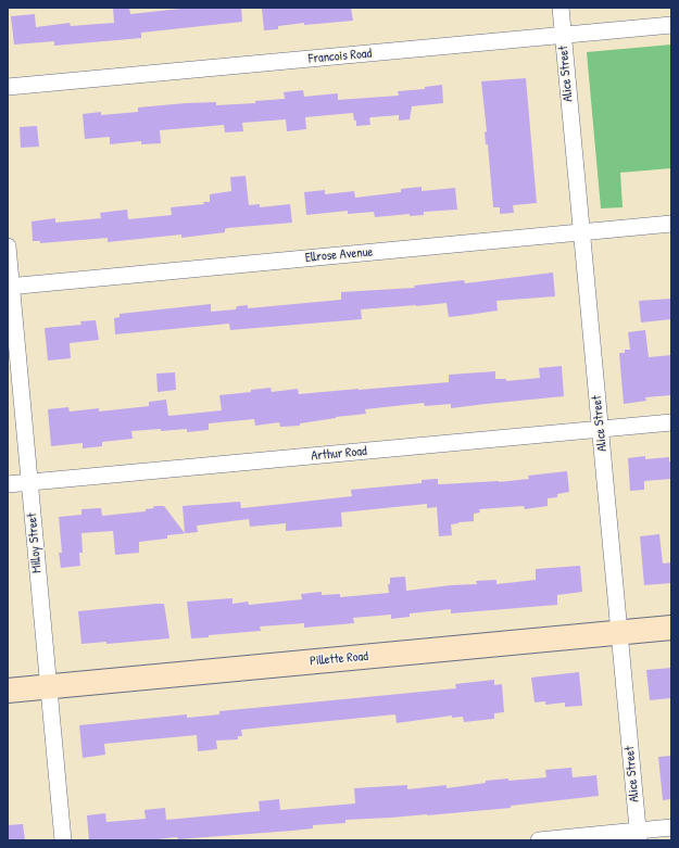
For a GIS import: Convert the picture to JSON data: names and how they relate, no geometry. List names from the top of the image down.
{
  "streets": {
    "street": [
      "Francois Road",
      "Alice Street",
      "Ellrose Avenue",
      "Arthur Road",
      "Milloy Street",
      "Pillette Road"
    ]
  },
  "crossings": [
    ["Francois Road", "Alice Street"],
    ["Alice Street", "Ellrose Avenue"],
    ["Alice Street", "Arthur Road"],
    ["Alice Street", "Pillette Road"],
    ["Ellrose Avenue", "Milloy Street"],
    ["Arthur Road", "Milloy Street"],
    ["Milloy Street", "Pillette Road"]
  ]
}
